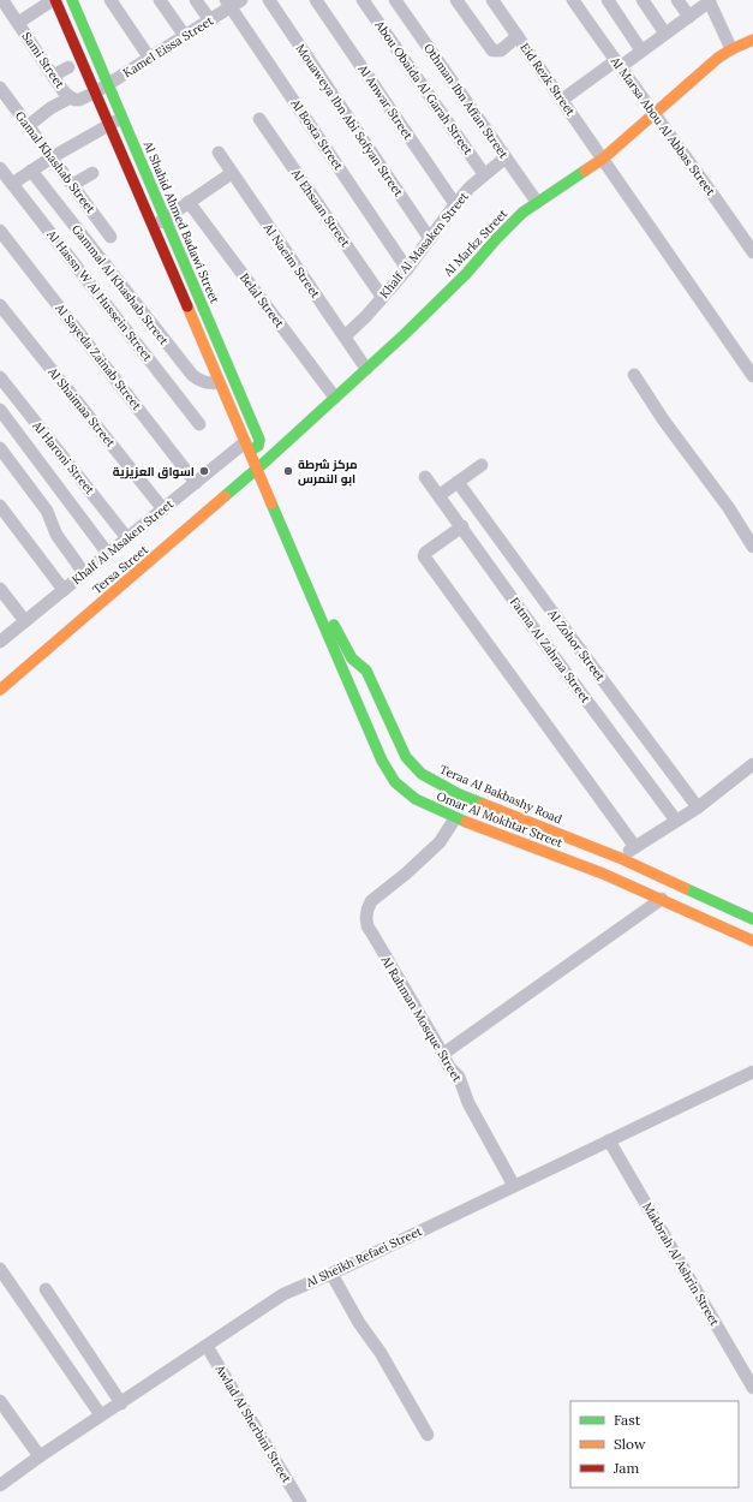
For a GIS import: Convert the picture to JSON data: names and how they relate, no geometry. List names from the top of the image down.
{
  "streets": {
    "street": [
      "Kamel Eissa Street",
      "Sami Street",
      "Eid Rezk Street",
      "Abou Obaida Al Garah Street",
      "Othman Ibn Affan Street",
      "Al Anwar Street",
      "Mouaweya Ibn Abi Sofyan Street",
      "Al Marsa Abou Al Abbas Street",
      "Al Bosta Street",
      "Gamal Khashab Street",
      "Al Ehsaan Street",
      "Al Shahid Ahmed Badawi Street",
      "Al Markz Street",
      "Khalf Al Masaken Street",
      "Al Naeim Street",
      "Gammal Al Khashab Street",
      "Al Hassn W Al Hussein Street",
      "Belal Street",
      "Al Sayeda Zainab Street",
      "Al Shaimaa Street",
      "Al Haroni Street",
      "Khalf Al Msaken Street",
      "Tersa Street",
      "Al Zohor Street",
      "Fatma Al Zahraa Street",
      "Teraa Al Bakbashy Road",
      "Omar Al Mokhtar Street",
      "Al Rahman Mosque Street",
      "Al Sheikh Refaei Street",
      "Makbrah Al Ashrin Street",
      "Awlad Al Sherbini Street"
    ]
  },
  "crossings": [
    ["Kamel Eissa Street", "Sami Street"],
    ["Kamel Eissa Street", "Al Bosta Street"],
    ["Kamel Eissa Street", "Al Shahid Ahmed Badawi Street"],
    ["Eid Rezk Street", "Al Markz Street"],
    ["Abou Obaida Al Garah Street", "Khalf Al Masaken Street"],
    ["Othman Ibn Affan Street", "Al Markz Street"],
    ["Othman Ibn Affan Street", "Khalf Al Masaken Street"],
    ["Al Anwar Street", "Khalf Al Masaken Street"],
    ["Mouaweya Ibn Abi Sofyan Street", "Khalf Al Masaken Street"],
    ["Al Marsa Abou Al Abbas Street", "Al Markz Street"],
    ["Al Bosta Street", "Khalf Al Masaken Street"],
    ["Al Ehsaan Street", "Khalf Al Masaken Street"],
    ["Al Shahid Ahmed Badawi Street", "Khalf Al Msaken Street"],
    ["Al Markz Street", "Al Naeim Street"],
    ["Al Markz Street", "Belal Street"],
    ["Al Markz Street", "Tersa Street"],
    ["Al Markz Street", "Omar Al Mokhtar Street"],
    ["Khalf Al Masaken Street", "Al Naeim Street"],
    ["Al Sayeda Zainab Street", "Khalf Al Msaken Street"],
    ["Al Shaimaa Street", "Khalf Al Msaken Street"],
    ["Al Haroni Street", "Khalf Al Msaken Street"],
    ["Tersa Street", "Omar Al Mokhtar Street"],
    ["Teraa Al Bakbashy Road", "Omar Al Mokhtar Street"],
    ["Omar Al Mokhtar Street", "Al Rahman Mosque Street"],
    ["Al Rahman Mosque Street", "Al Sheikh Refaei Street"],
    ["Al Sheikh Refaei Street", "Makbrah Al Ashrin Street"],
    ["Al Sheikh Refaei Street", "Awlad Al Sherbini Street"]
  ],
  "places": ["اسواق العزيزية", "مركز شرطة ابو النمرس"],
  "legend": ["Fast", "Slow", "Jam"]
}
